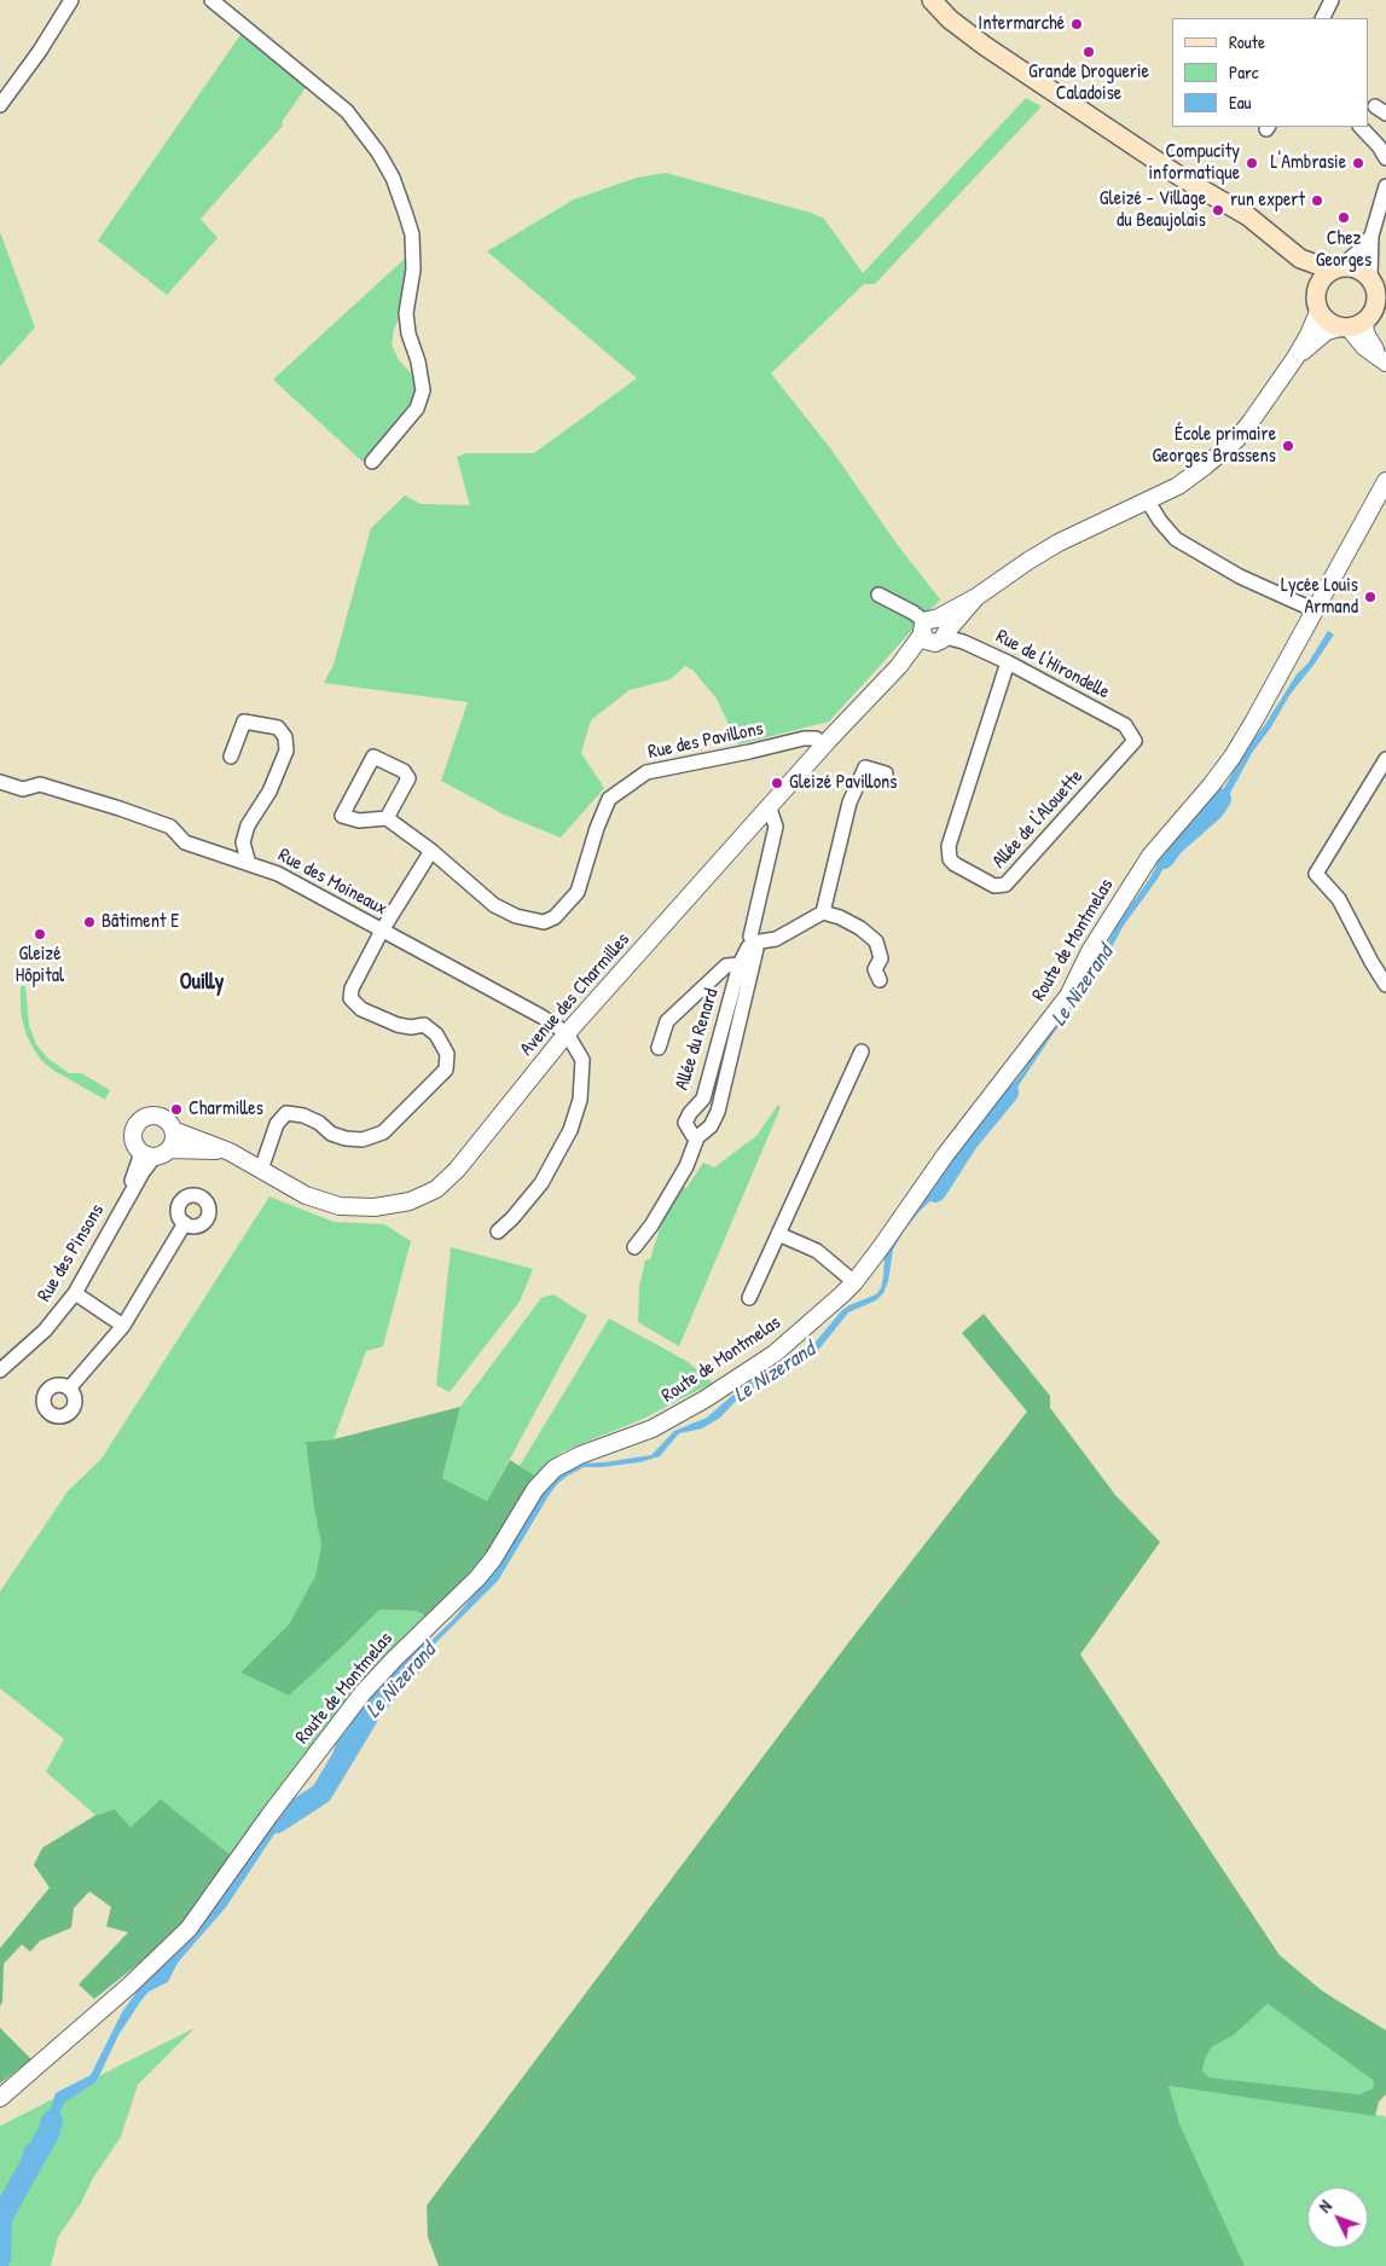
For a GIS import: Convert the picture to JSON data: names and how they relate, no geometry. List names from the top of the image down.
{
  "streets": {
    "street": [
      "Rue de l'Hirondelle",
      "Rue des Pavillons",
      "Allée de l'Alouette",
      "Rue des Moineaux",
      "Route de Montmelas",
      "Avenue des Charmilles",
      "Allée du Renard",
      "Rue des Pinsons"
    ]
  },
  "crossings": [
    ["Rue de l'Hirondelle", "Allée de l'Alouette"],
    ["Rue de l'Hirondelle", "Avenue des Charmilles"],
    ["Rue des Pavillons", "Avenue des Charmilles"],
    ["Rue des Moineaux", "Avenue des Charmilles"],
    ["Avenue des Charmilles", "Allée du Renard"],
    ["Avenue des Charmilles", "Rue des Pinsons"]
  ],
  "districts": ["Ouilly"],
  "water": ["Le Nizerand"],
  "places": [
    "Intermarché",
    "Grande Droguerie Caladoise",
    "Compucity informatique",
    "L'Ambrasie",
    "run expert",
    "Gleizé - Village du Beaujolais",
    "Chez Georges",
    "École primaire Georges Brassens",
    "Lycée Louis Armand",
    "Gleizé Pavillons",
    "Bâtiment E",
    "Gleizé Hôpital",
    "Charmilles"
  ],
  "legend": ["Route", "Parc", "Eau"],
  "north": "top left"
}
